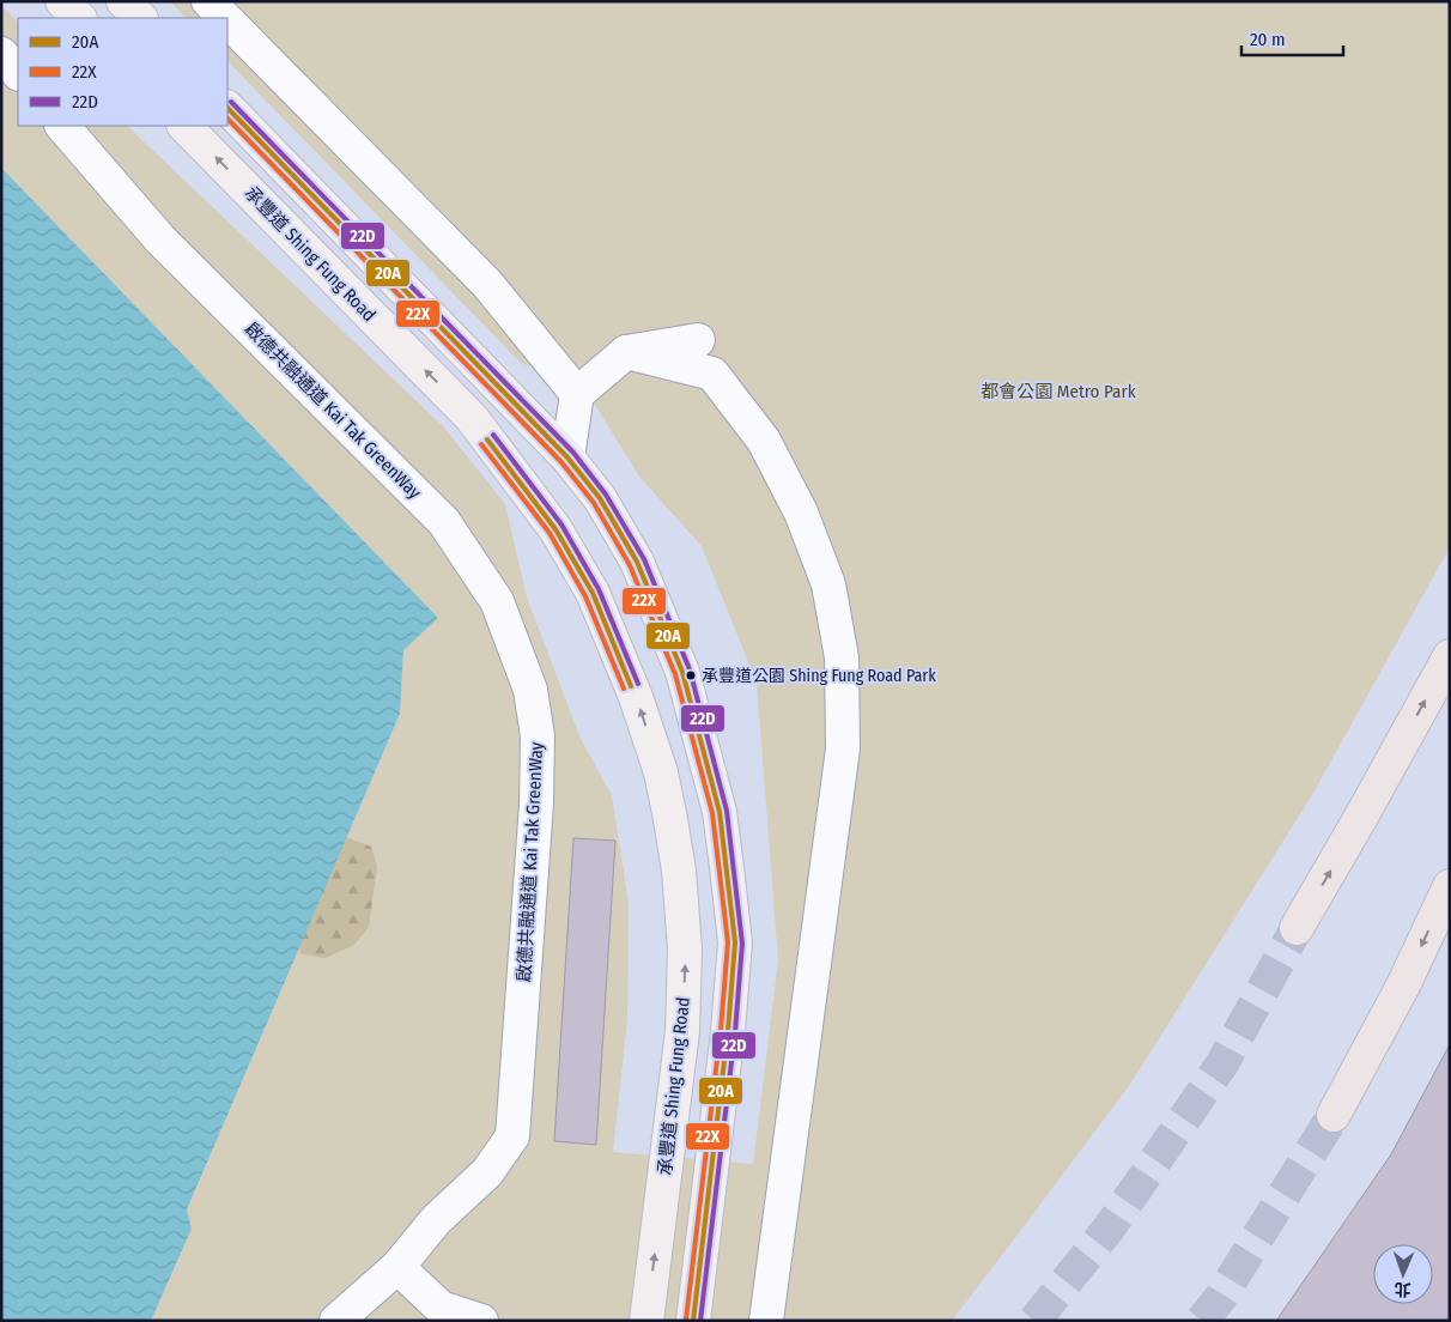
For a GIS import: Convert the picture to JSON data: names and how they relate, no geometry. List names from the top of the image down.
{
  "streets": {
    "main road": ["承豐道 Shing Fung Road"],
    "street": ["啟德共融通道 Kai Tak GreenWay"]
  },
  "parks": ["都會公園 Metro Park"],
  "places": ["承豐道公園 Shing Fung Road Park"],
  "lines": ["transit line 22D", "transit line 20A", "transit line 22X"],
  "legend": ["20A", "22X", "22D"],
  "scale_bar": "20 m",
  "north": "bottom"
}
